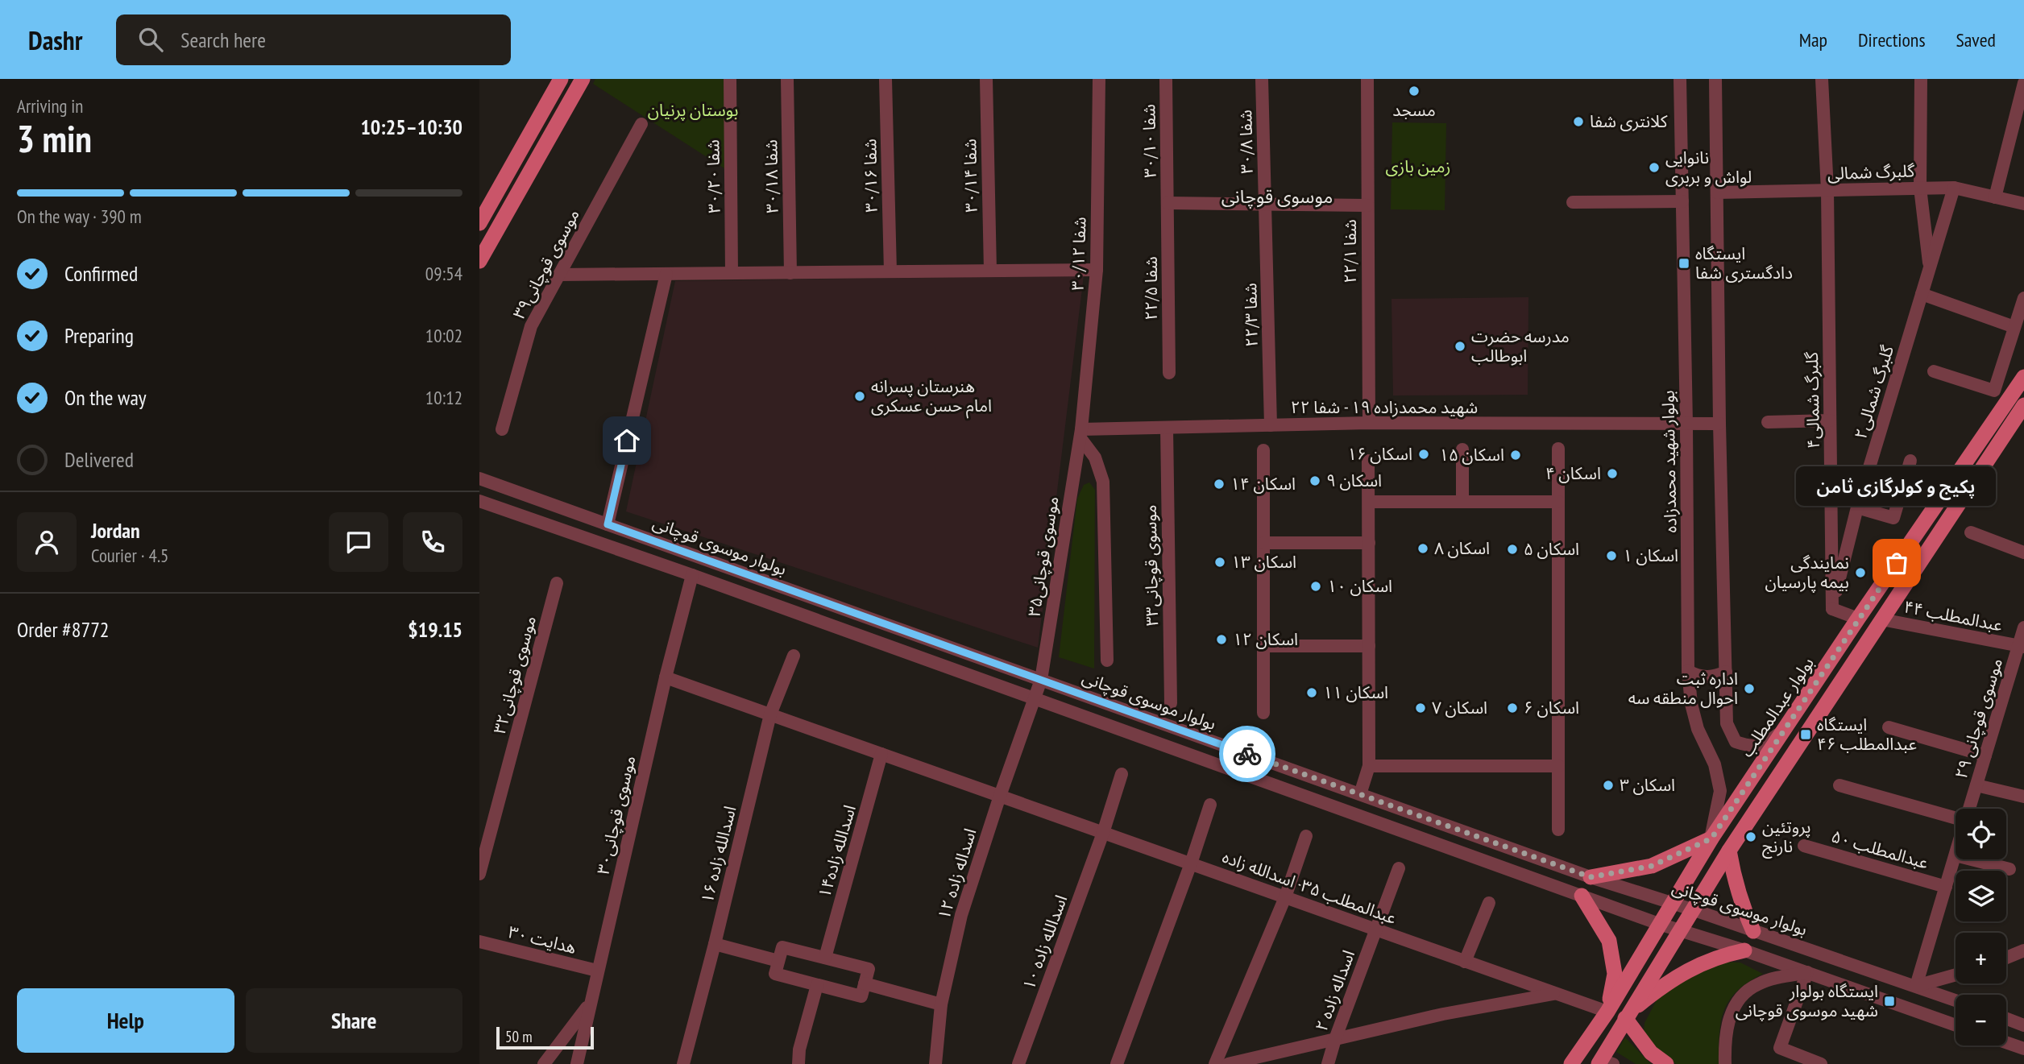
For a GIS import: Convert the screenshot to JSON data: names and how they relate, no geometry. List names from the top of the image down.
{
  "streets": {
    "main road": ["بولوار عبدالمطلب"],
    "street": [
      "شفا ۳۰/۱۰",
      "شفا ۳۰/۸",
      "گلبرگ شمالی",
      "شفا ۳۰/۱۶",
      "شفا ۳۰/۱۴",
      "شفا ۳۰/۲۰",
      "شفا ۳۰/۱۸",
      "۲۲/۱ شفا",
      "شفا ۳۰/۱۲",
      "موسوی قوچانی۳۹",
      "شفا ۲۲/۵",
      "شفا ۲۲/۳",
      "گلبرگ شمالی۲",
      "گلبرگ شمالی۴",
      "شهید محمدزاده ۱۹ - شفا ۲۲",
      "بولوار شهید محمدزاده",
      "بولوار موسوی قوچانی",
      "موسوی قوچانی۳۵",
      "موسوی قوچانی۳۳",
      "عبدالمطلب ۴۴",
      "موسوی قوچانی۳۲",
      "موسوی قوچانی ۲۹",
      "موسوی قوچانی۳۰",
      "عبدالمطلب ۵۰",
      "اسدالله زاده۱۴",
      "اسدالله زاده ۱۶",
      "اسداله زاده ۱۲",
      "عبدالمطلب ۳۵- اسدالله زاده",
      "هدایت ۳۰",
      "اسدالله زاده ۱۰",
      "اسداله زاده ۲"
    ]
  },
  "crossings": [
    ["شفا ۳۰/۱۰", "شفا ۲۲/۵"],
    ["شفا ۳۰/۸", "شفا ۲۲/۳"],
    ["گلبرگ شمالی", "گلبرگ شمالی۲"],
    ["گلبرگ شمالی", "گلبرگ شمالی۴"],
    ["۲۲/۱ شفا", "شهید محمدزاده ۱۹ - شفا ۲۲"],
    ["شفا ۳۰/۱۲", "شهید محمدزاده ۱۹ - شفا ۲۲"],
    ["شفا ۳۰/۱۲", "موسوی قوچانی۳۵"],
    ["شفا ۲۲/۳", "شهید محمدزاده ۱۹ - شفا ۲۲"],
    ["گلبرگ شمالی۲", "گلبرگ شمالی۴"],
    ["شهید محمدزاده ۱۹ - شفا ۲۲", "بولوار شهید محمدزاده"],
    ["شهید محمدزاده ۱۹ - شفا ۲۲", "موسوی قوچانی۳۵"],
    ["شهید محمدزاده ۱۹ - شفا ۲۲", "موسوی قوچانی۳۳"],
    ["بولوار شهید محمدزاده", "بولوار عبدالمطلب"],
    ["بولوار موسوی قوچانی", "موسوی قوچانی۳۵"],
    ["بولوار موسوی قوچانی", "بولوار عبدالمطلب"],
    ["بولوار موسوی قوچانی", "موسوی قوچانی ۲۹"],
    ["موسوی قوچانی۳۵", "اسداله زاده ۱۲"],
    ["عبدالمطلب ۴۴", "موسوی قوچانی ۲۹"],
    ["بولوار عبدالمطلب", "عبدالمطلب ۳۵- اسدالله زاده"],
    ["موسوی قوچانی ۲۹", "عبدالمطلب ۵۰"],
    ["موسوی قوچانی۳۰", "عبدالمطلب ۳۵- اسدالله زاده"],
    ["موسوی قوچانی۳۰", "هدایت ۳۰"],
    ["اسدالله زاده۱۴", "عبدالمطلب ۳۵- اسدالله زاده"],
    ["اسدالله زاده ۱۶", "عبدالمطلب ۳۵- اسدالله زاده"],
    ["اسداله زاده ۱۲", "عبدالمطلب ۳۵- اسدالله زاده"],
    ["عبدالمطلب ۳۵- اسدالله زاده", "اسدالله زاده ۱۰"],
    ["عبدالمطلب ۳۵- اسدالله زاده", "اسداله زاده ۲"]
  ],
  "districts": ["موسوی قوچانی"],
  "parks": ["بوستان پرنیان", "زمین بازی"],
  "places": {
    "other": [
      "مسجد",
      "کلانتری شفا",
      "نانوایی لواش و بربری",
      "مدرسه حضرت ابوطالب",
      "هنرستان پسرانه امام حسن عسکری",
      "اسکان ۱۶",
      "اسکان ۱۵",
      "اسکان ۴",
      "اسکان ۹",
      "اسکان ۱۴",
      "اسکان ۸",
      "اسکان ۵",
      "اسکان ۱",
      "اسکان ۱۳",
      "پکیج و کولرگازی ثامن",
      "نمایندگی بیمه پارسیان",
      "اسکان ۱۰",
      "اسکان ۱۲",
      "اداره ثبت احوال منطقه سه",
      "اسکان ۱۱",
      "اسکان ۷",
      "اسکان ۶",
      "اسکان ۳",
      "پروتئین نارنج"
    ],
    "transit": ["ایستگاه دادگستری شفا", "ایستگاه عبدالمطلب ۴۶", "ایستگاه بولوار شهید موسوی قوچانی"]
  },
  "scale_bar": "50 m",
  "page": {
    "header": "Dashr",
    "search": "Search here",
    "nav": ["Map", "Directions", "Saved"],
    "heading": ["3 min", "Arriving in", "10:25–10:30"],
    "panel": [
      "Jordan",
      "Courier · 4.5",
      "Order #8772",
      "$19.15"
    ],
    "bar": "On the way · 390 m",
    "list": [
      ["Confirmed", "09:54"],
      ["Preparing", "10:02"],
      ["On the way", "10:12"],
      "Delivered"
    ],
    "bubble": "پکیج و کولرگازی ثامن",
    "map_buttons": ["+", "−"],
    "buttons": ["Help", "Share"],
    "scale": "50 m"
  }
}
